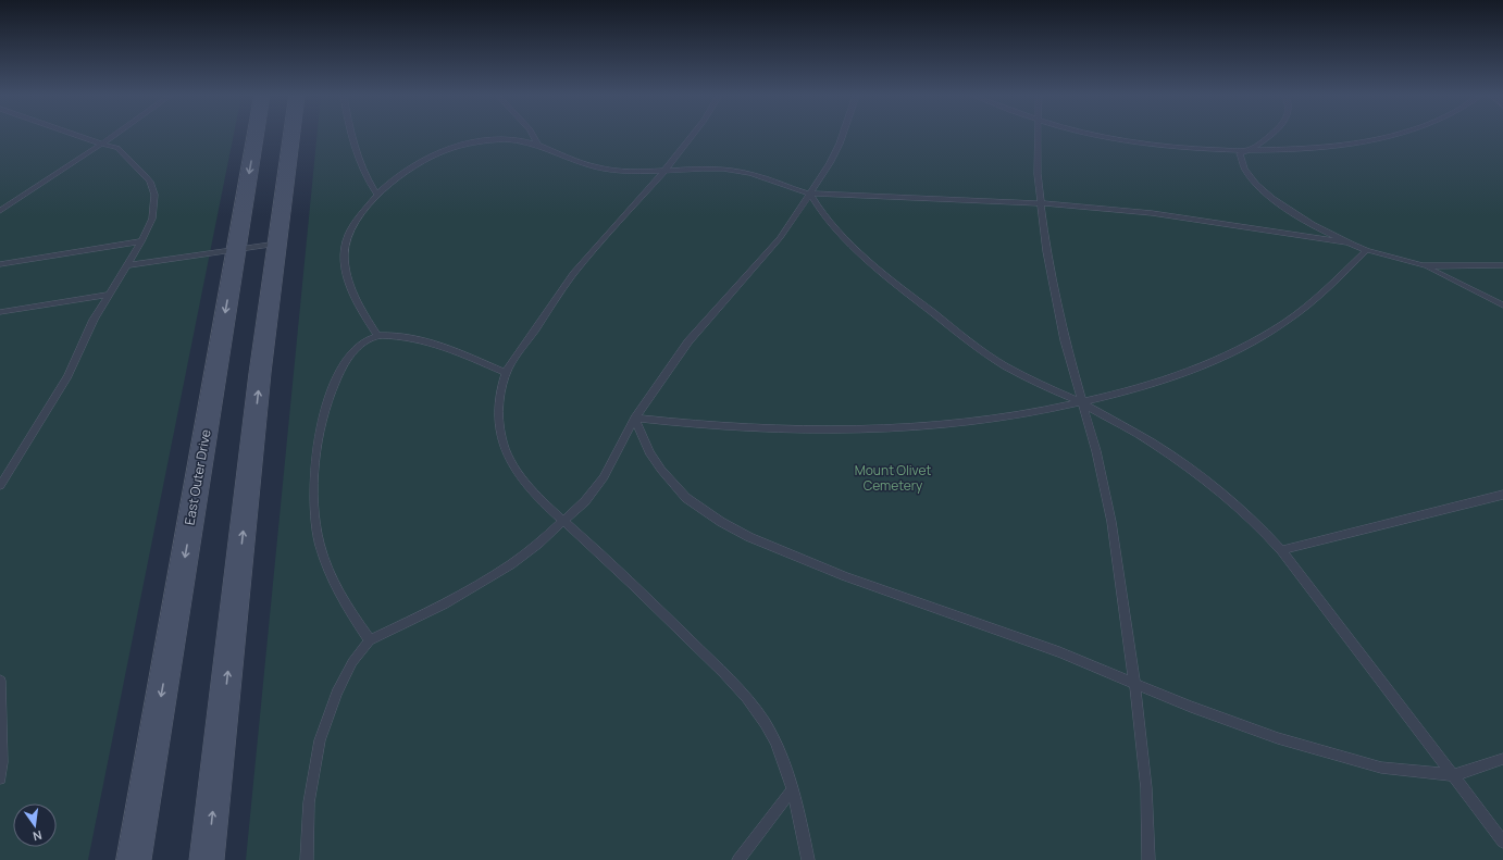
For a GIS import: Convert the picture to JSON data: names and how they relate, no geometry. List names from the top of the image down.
{
  "streets": {
    "main road": ["East Outer Drive"]
  },
  "parks": ["Mount Olivet Cemetery"],
  "north": "bottom"
}
